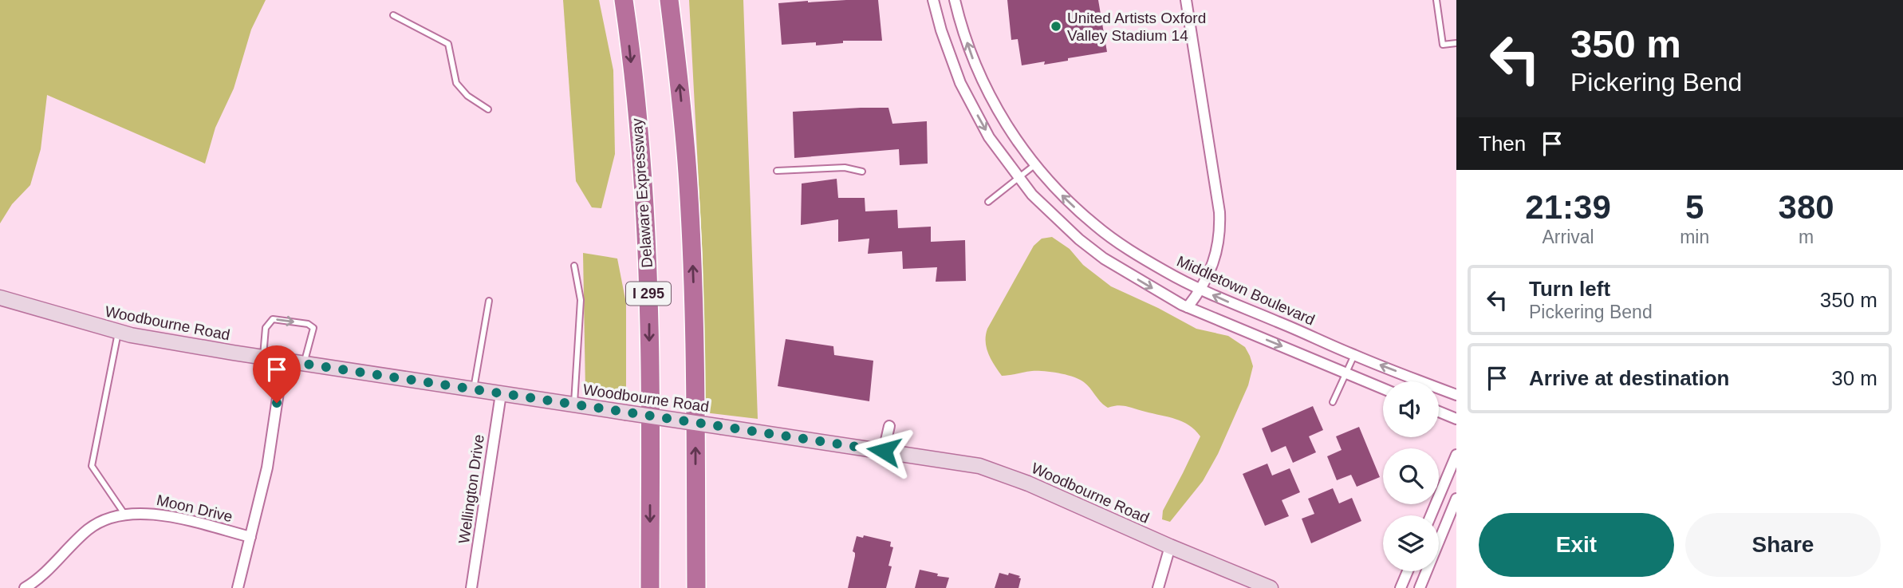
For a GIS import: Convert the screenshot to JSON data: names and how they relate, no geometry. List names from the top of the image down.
{
  "streets": {
    "highway": ["Delaware Expressway", "I 295"],
    "main road": ["Woodbourne Road"],
    "street": ["Middletown Boulevard", "Wellington Drive", "Moon Drive"]
  },
  "crossings": [
    ["Woodbourne Road", "Wellington Drive"]
  ],
  "places": ["United Artists Oxford Valley Stadium 14"],
  "page": {
    "turn": ["350 m", "Pickering Bend"],
    "then": "Then",
    "eta": [
      "21:39",
      "Arrival",
      "5",
      "min",
      "380",
      "m"
    ],
    "list": [
      {
        "name": "Turn left",
        "note": "Pickering Bend",
        "value": "350 m"
      },
      {
        "name": "Arrive at destination",
        "value": "30 m"
      }
    ],
    "buttons": ["Exit", "Share"]
  }
}
